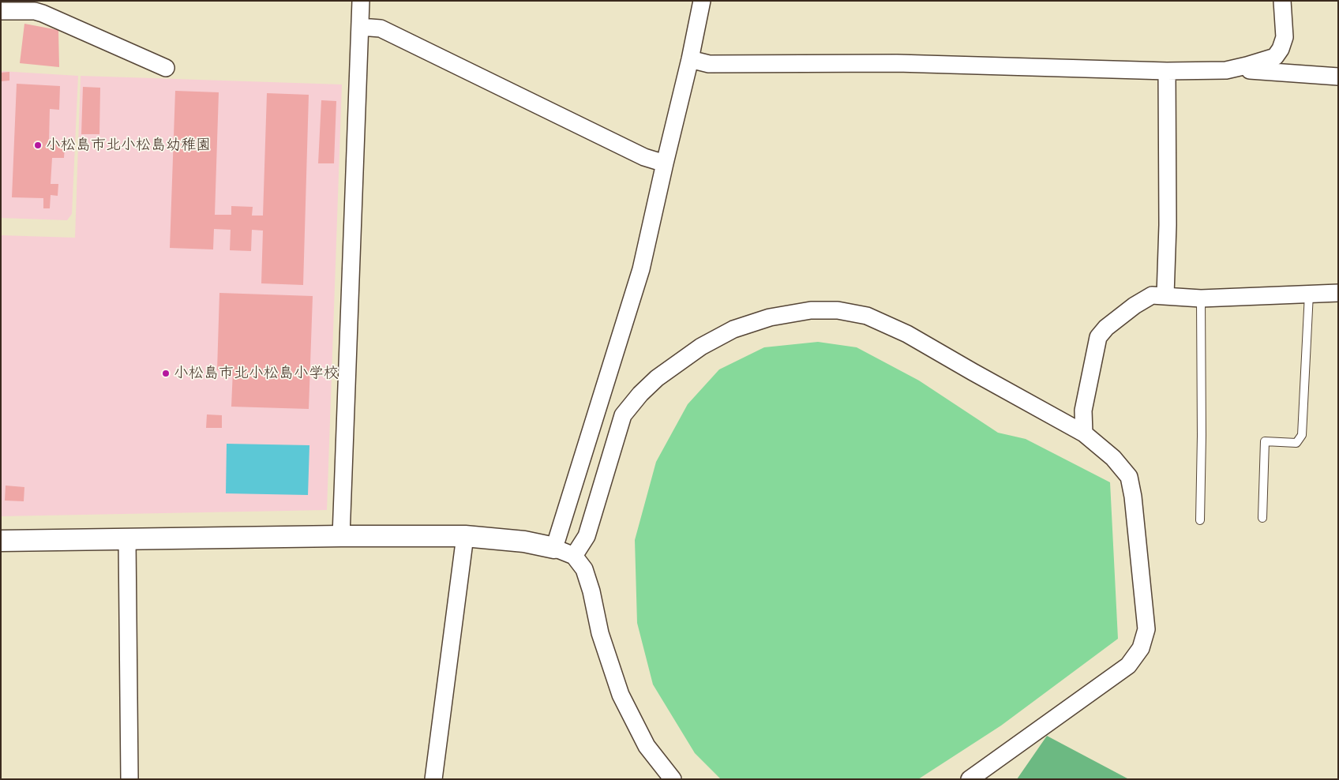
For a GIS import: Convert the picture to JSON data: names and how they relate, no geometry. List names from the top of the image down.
{
  "places": ["小松島市北小松島幼稚園", "小松島市北小松島小学校"]
}
